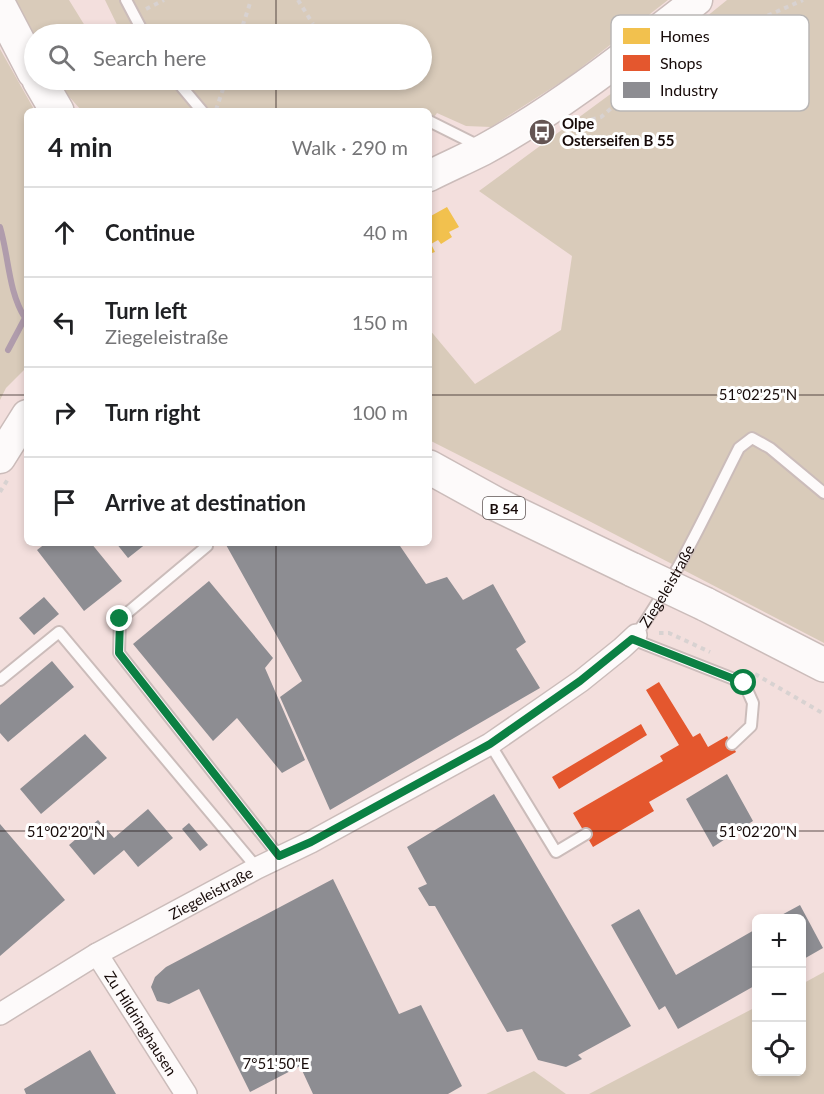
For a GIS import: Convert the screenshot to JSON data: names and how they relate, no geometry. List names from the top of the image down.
{
  "streets": {
    "main road": ["B 54"],
    "street": ["Ziegeleistraße", "Zu Hildringhausen"]
  },
  "crossings": [
    ["Ziegeleistraße", "Zu Hildringhausen"]
  ],
  "places": {
    "bus stop": ["Olpe Osterseifen B 55"]
  },
  "legend": ["Homes", "Shops", "Industry"],
  "page": {
    "search": "Search here",
    "heading": ["4 min", "Walk · 290 m"],
    "list": [
      ["Continue", "40 m"],
      ["Turn left", "Ziegeleistraße", "150 m"],
      ["Turn right", "100 m"],
      "Arrive at destination"
    ],
    "map_buttons": ["+", "−"]
  },
  "coordinates": ["51°02'25\"N", "51°02'20\"N", "7°51'50\"E"]
}
